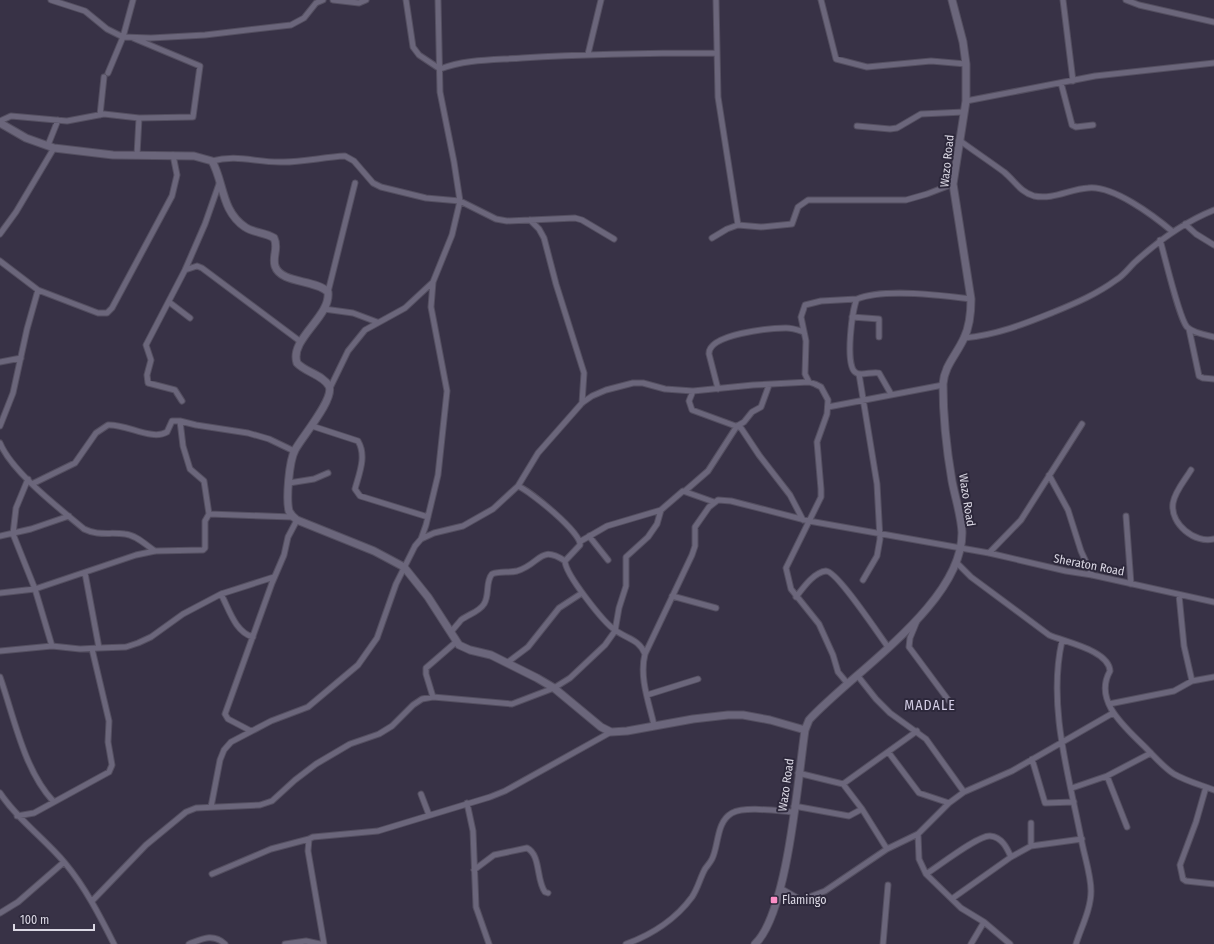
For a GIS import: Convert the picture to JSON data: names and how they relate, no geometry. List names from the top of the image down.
{
  "streets": {
    "street": ["Wazo Road", "Sheraton Road"]
  },
  "crossings": [
    ["Wazo Road", "Sheraton Road"]
  ],
  "districts": ["MADALE"],
  "places": {
    "transit": ["Flamingo"]
  },
  "scale_bar": "100 m"
}
